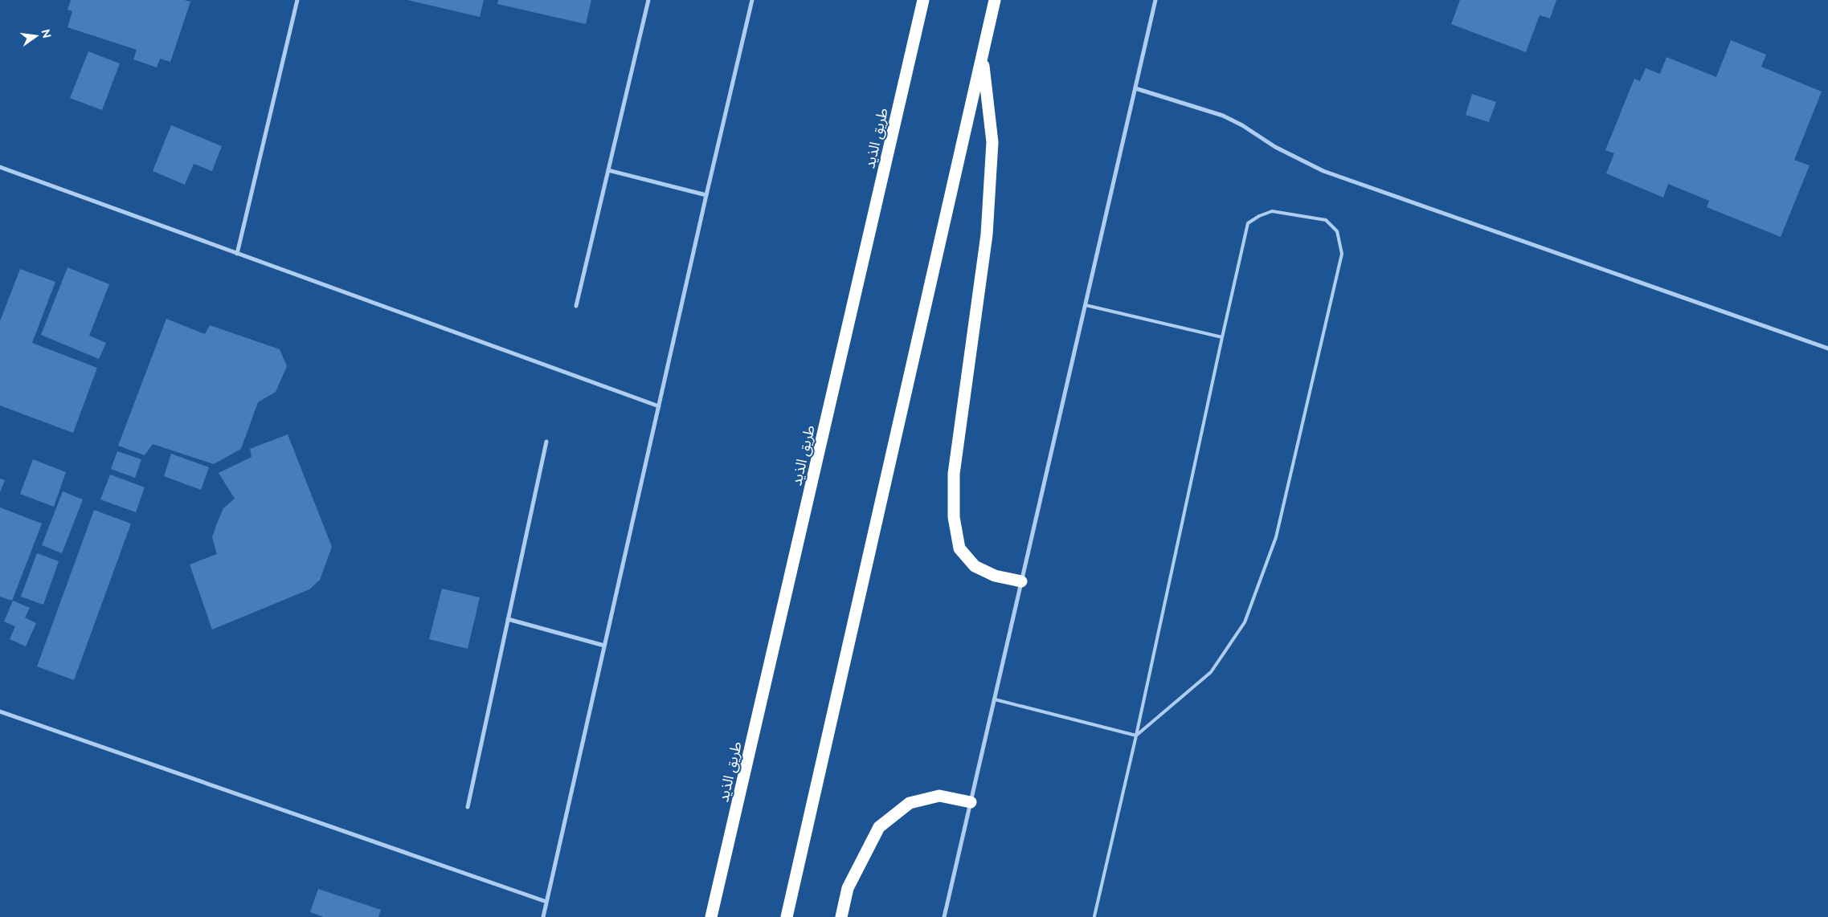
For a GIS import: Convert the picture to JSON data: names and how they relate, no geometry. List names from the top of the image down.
{
  "streets": {
    "highway": ["طريق الذيد"]
  },
  "north": "right"
}
